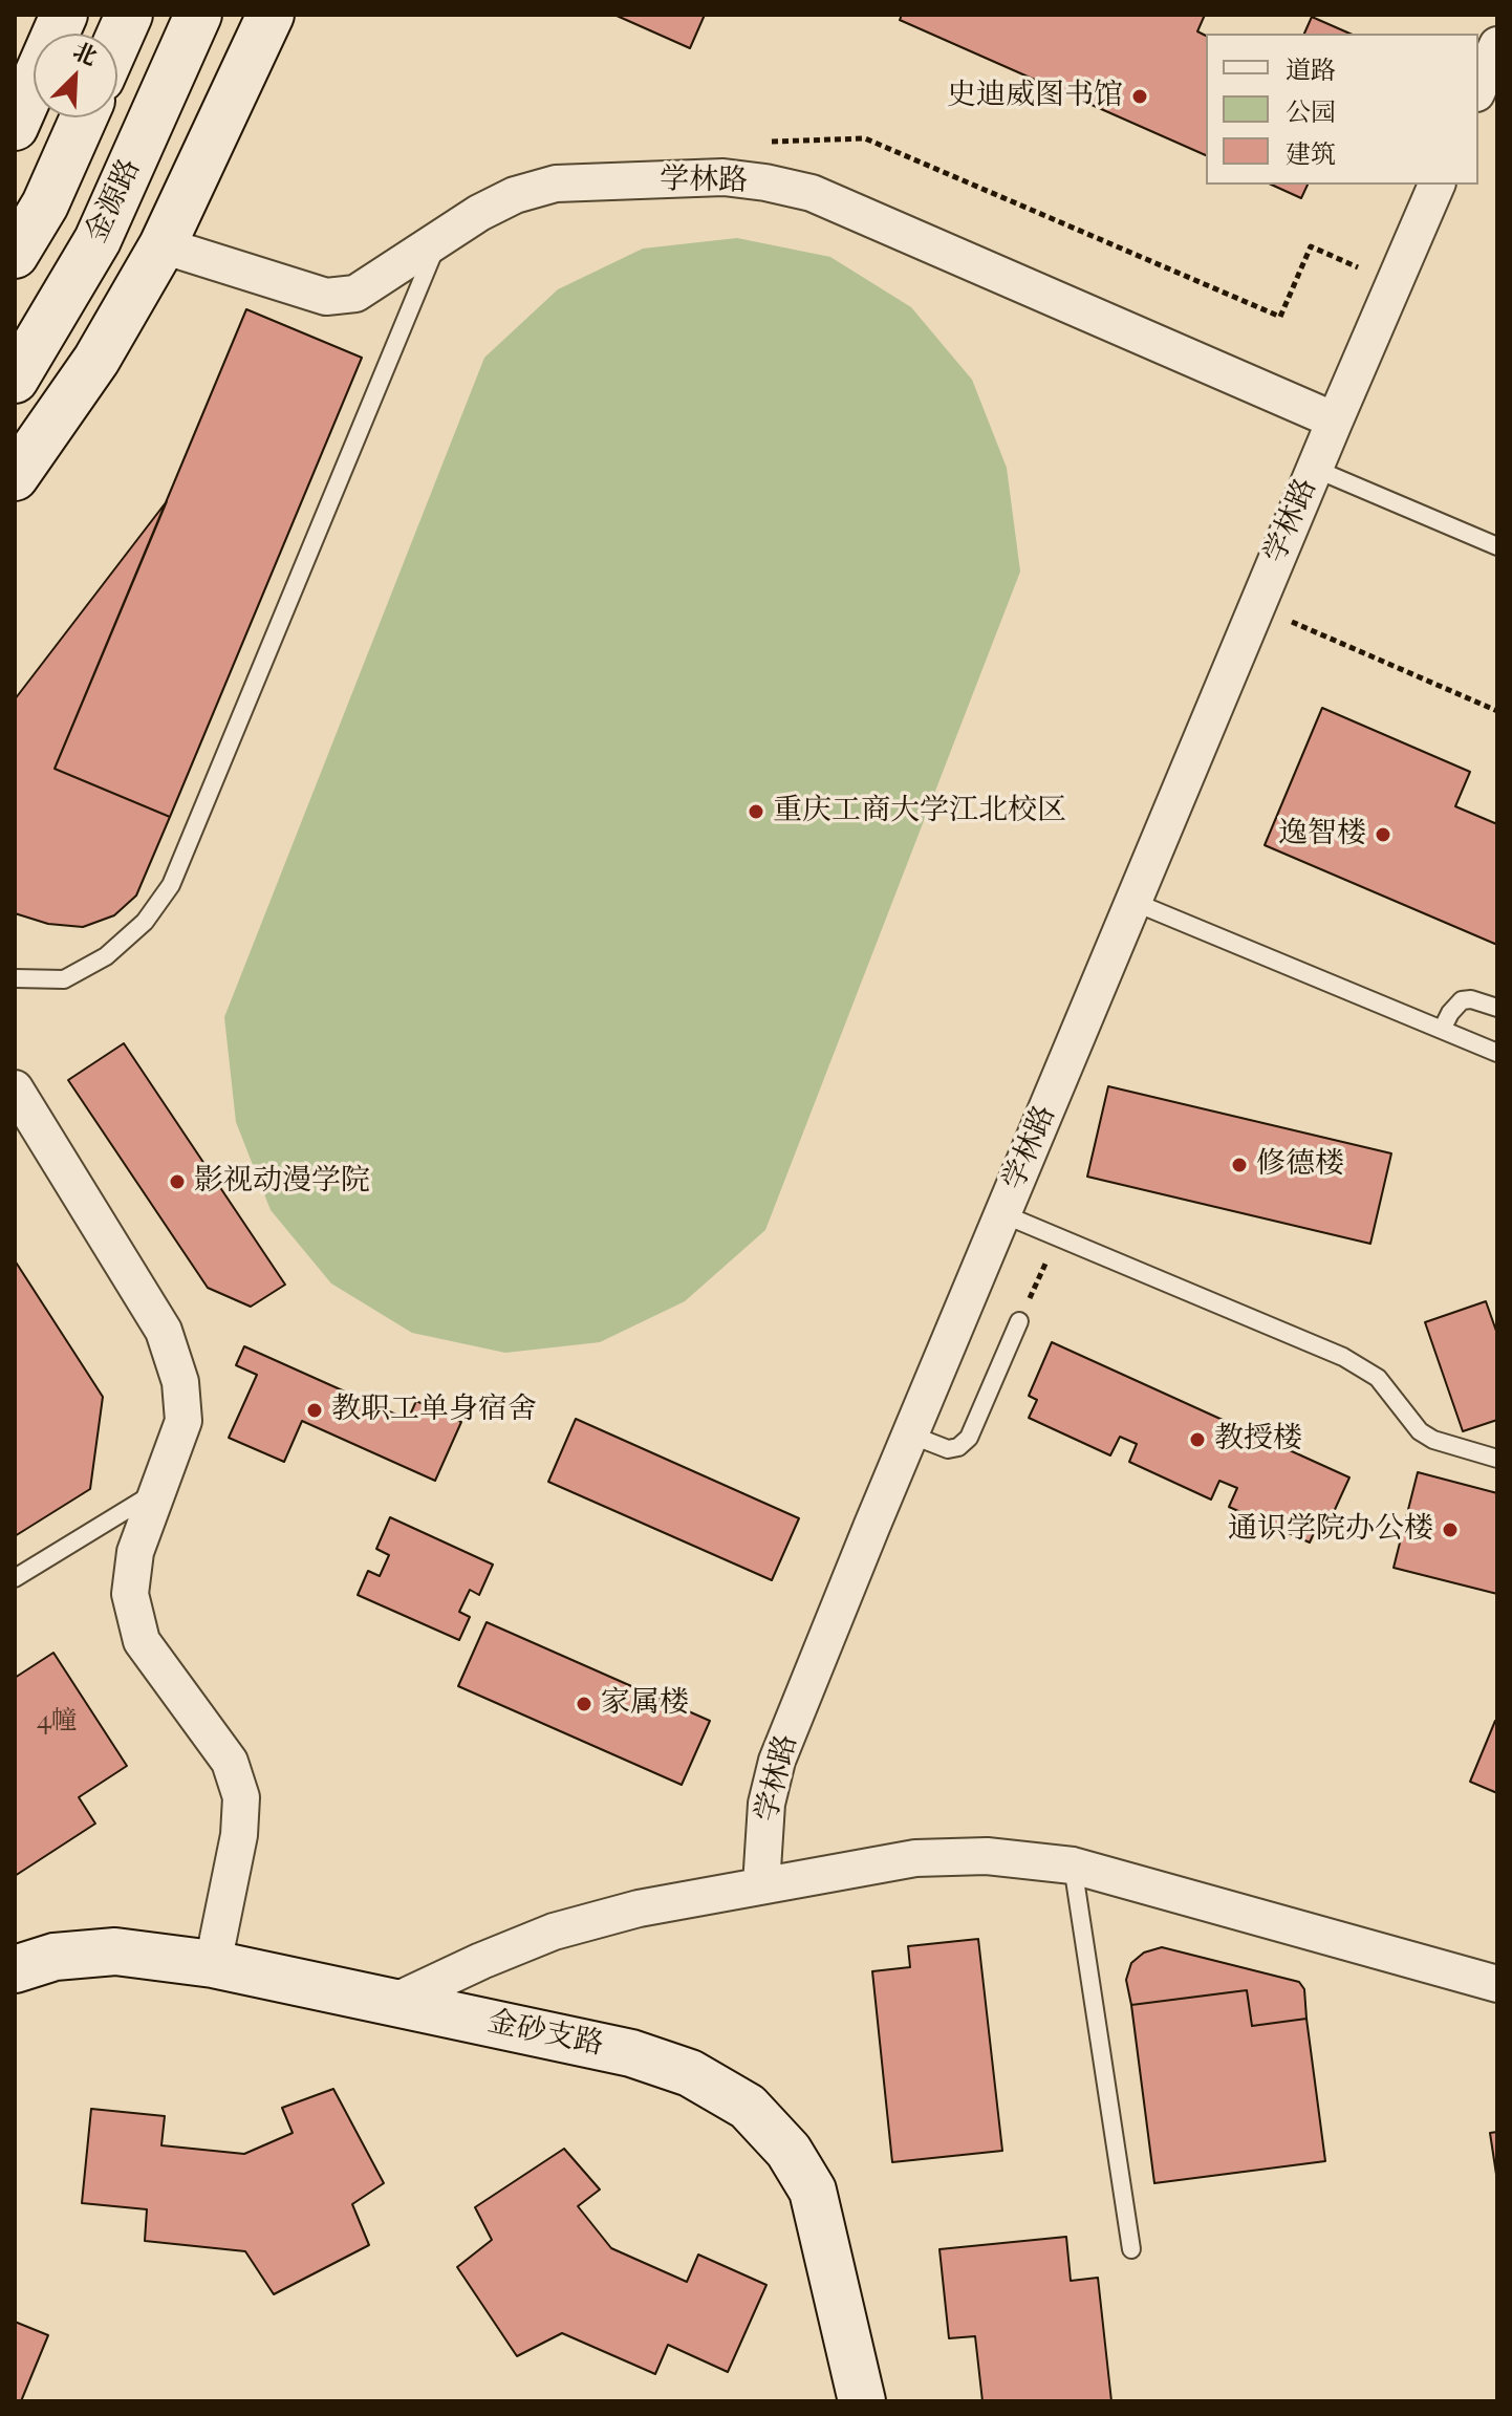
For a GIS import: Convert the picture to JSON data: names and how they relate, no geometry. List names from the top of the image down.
{
  "streets": {
    "street": ["学林路", "金源路", "金砂支路"]
  },
  "places": [
    "史迪威图书馆",
    "重庆工商大学江北校区",
    "逸智楼",
    "修德楼",
    "影视动漫学院",
    "教职工单身宿舍",
    "教授楼",
    "通识学院办公楼",
    "家属楼"
  ],
  "house_numbers": ["4幢"],
  "legend": ["道路", "公园", "建筑"],
  "north": "top right"
}
